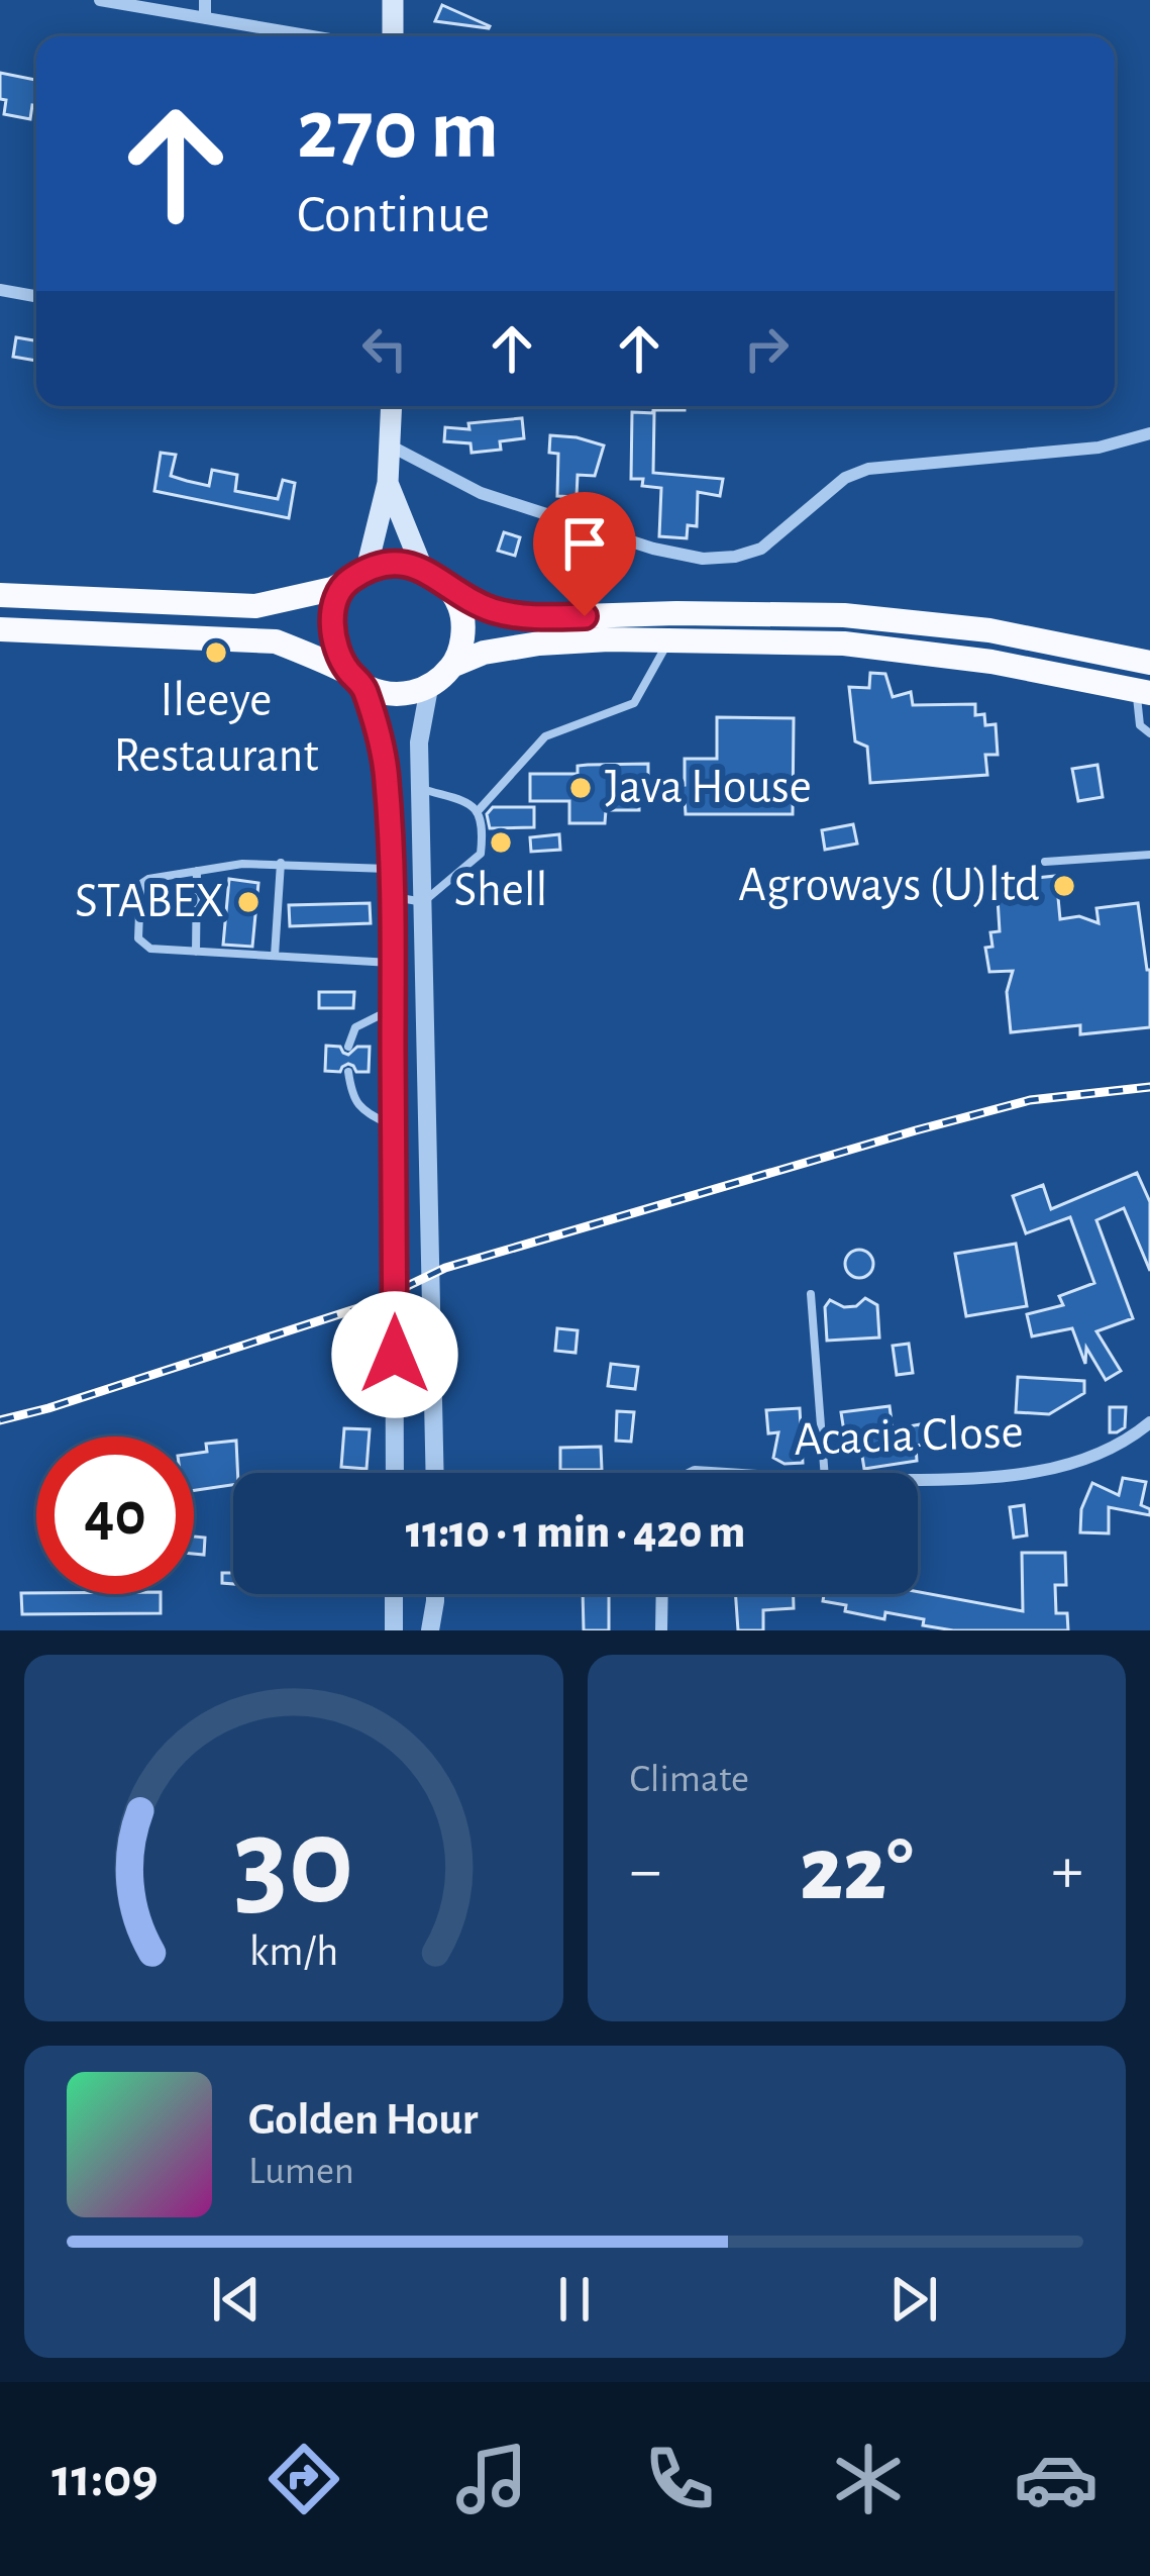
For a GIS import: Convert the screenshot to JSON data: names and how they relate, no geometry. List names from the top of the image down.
{
  "streets": {
    "street": ["Acacia Close"]
  },
  "places": [
    "Ileeye Restaurant",
    "Java House",
    "Shell",
    "Agroways (U)ltd",
    "STABEX"
  ],
  "page": {
    "turn": ["270 m", "Continue"],
    "limit": "40",
    "trip": "11:10 · 1 min · 420 m",
    "tile": "Climate",
    "heat": ["−", "22°", "+"],
    "song": ["Golden Hour", "Lumen"],
    "tabs": "11:09",
    "gauge": ["30", "km/h"]
  }
}
